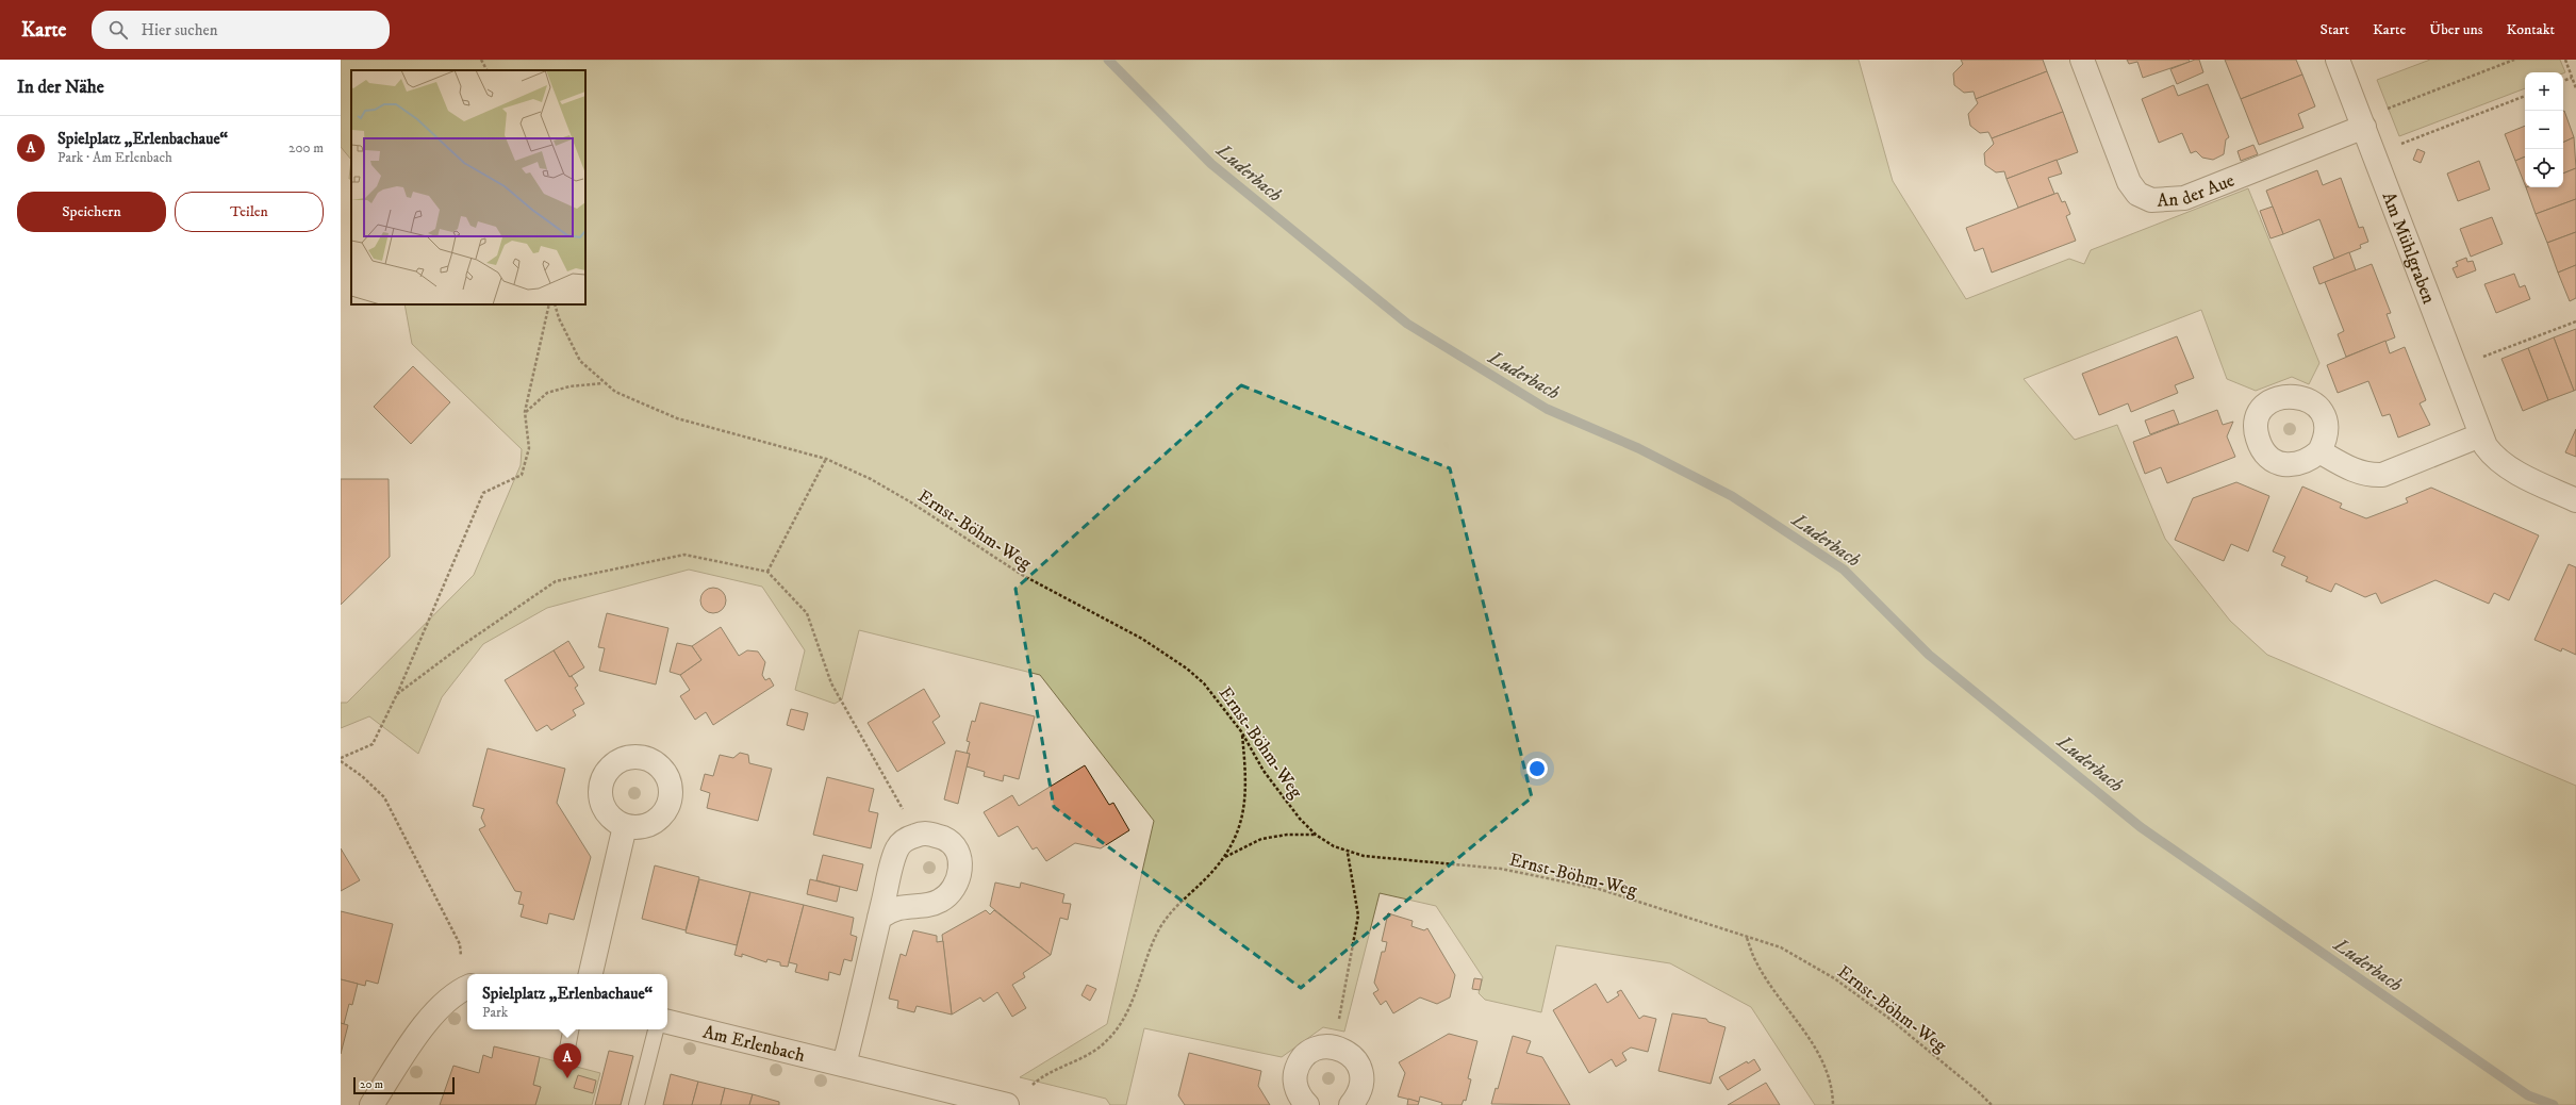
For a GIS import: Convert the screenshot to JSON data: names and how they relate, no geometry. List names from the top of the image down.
{
  "streets": {
    "street": ["An der Aue", "Am Mühlgraben", "Am Erlenbach"],
    "path": ["Ernst-Böhm-Weg"]
  },
  "crossings": [
    ["An der Aue", "Am Mühlgraben"]
  ],
  "water": ["Luderbach"],
  "scale_bar": "20 m",
  "page": {
    "header": "Karte",
    "search": "Hier suchen",
    "nav": [
      "Start",
      "Karte",
      "Über uns",
      "Kontakt"
    ],
    "heading": "In der Nähe",
    "map_buttons": ["+", "−"],
    "list": [
      {
        "mark": "A",
        "name": "Spielplatz „Erlenbachaue“",
        "note": "Park · Am Erlenbach",
        "value": "200 m"
      }
    ],
    "buttons": ["Speichern", "Teilen"],
    "popup": ["Spielplatz „Erlenbachaue“", "Park"],
    "pins": "A",
    "scale": "20 m"
  }
}
